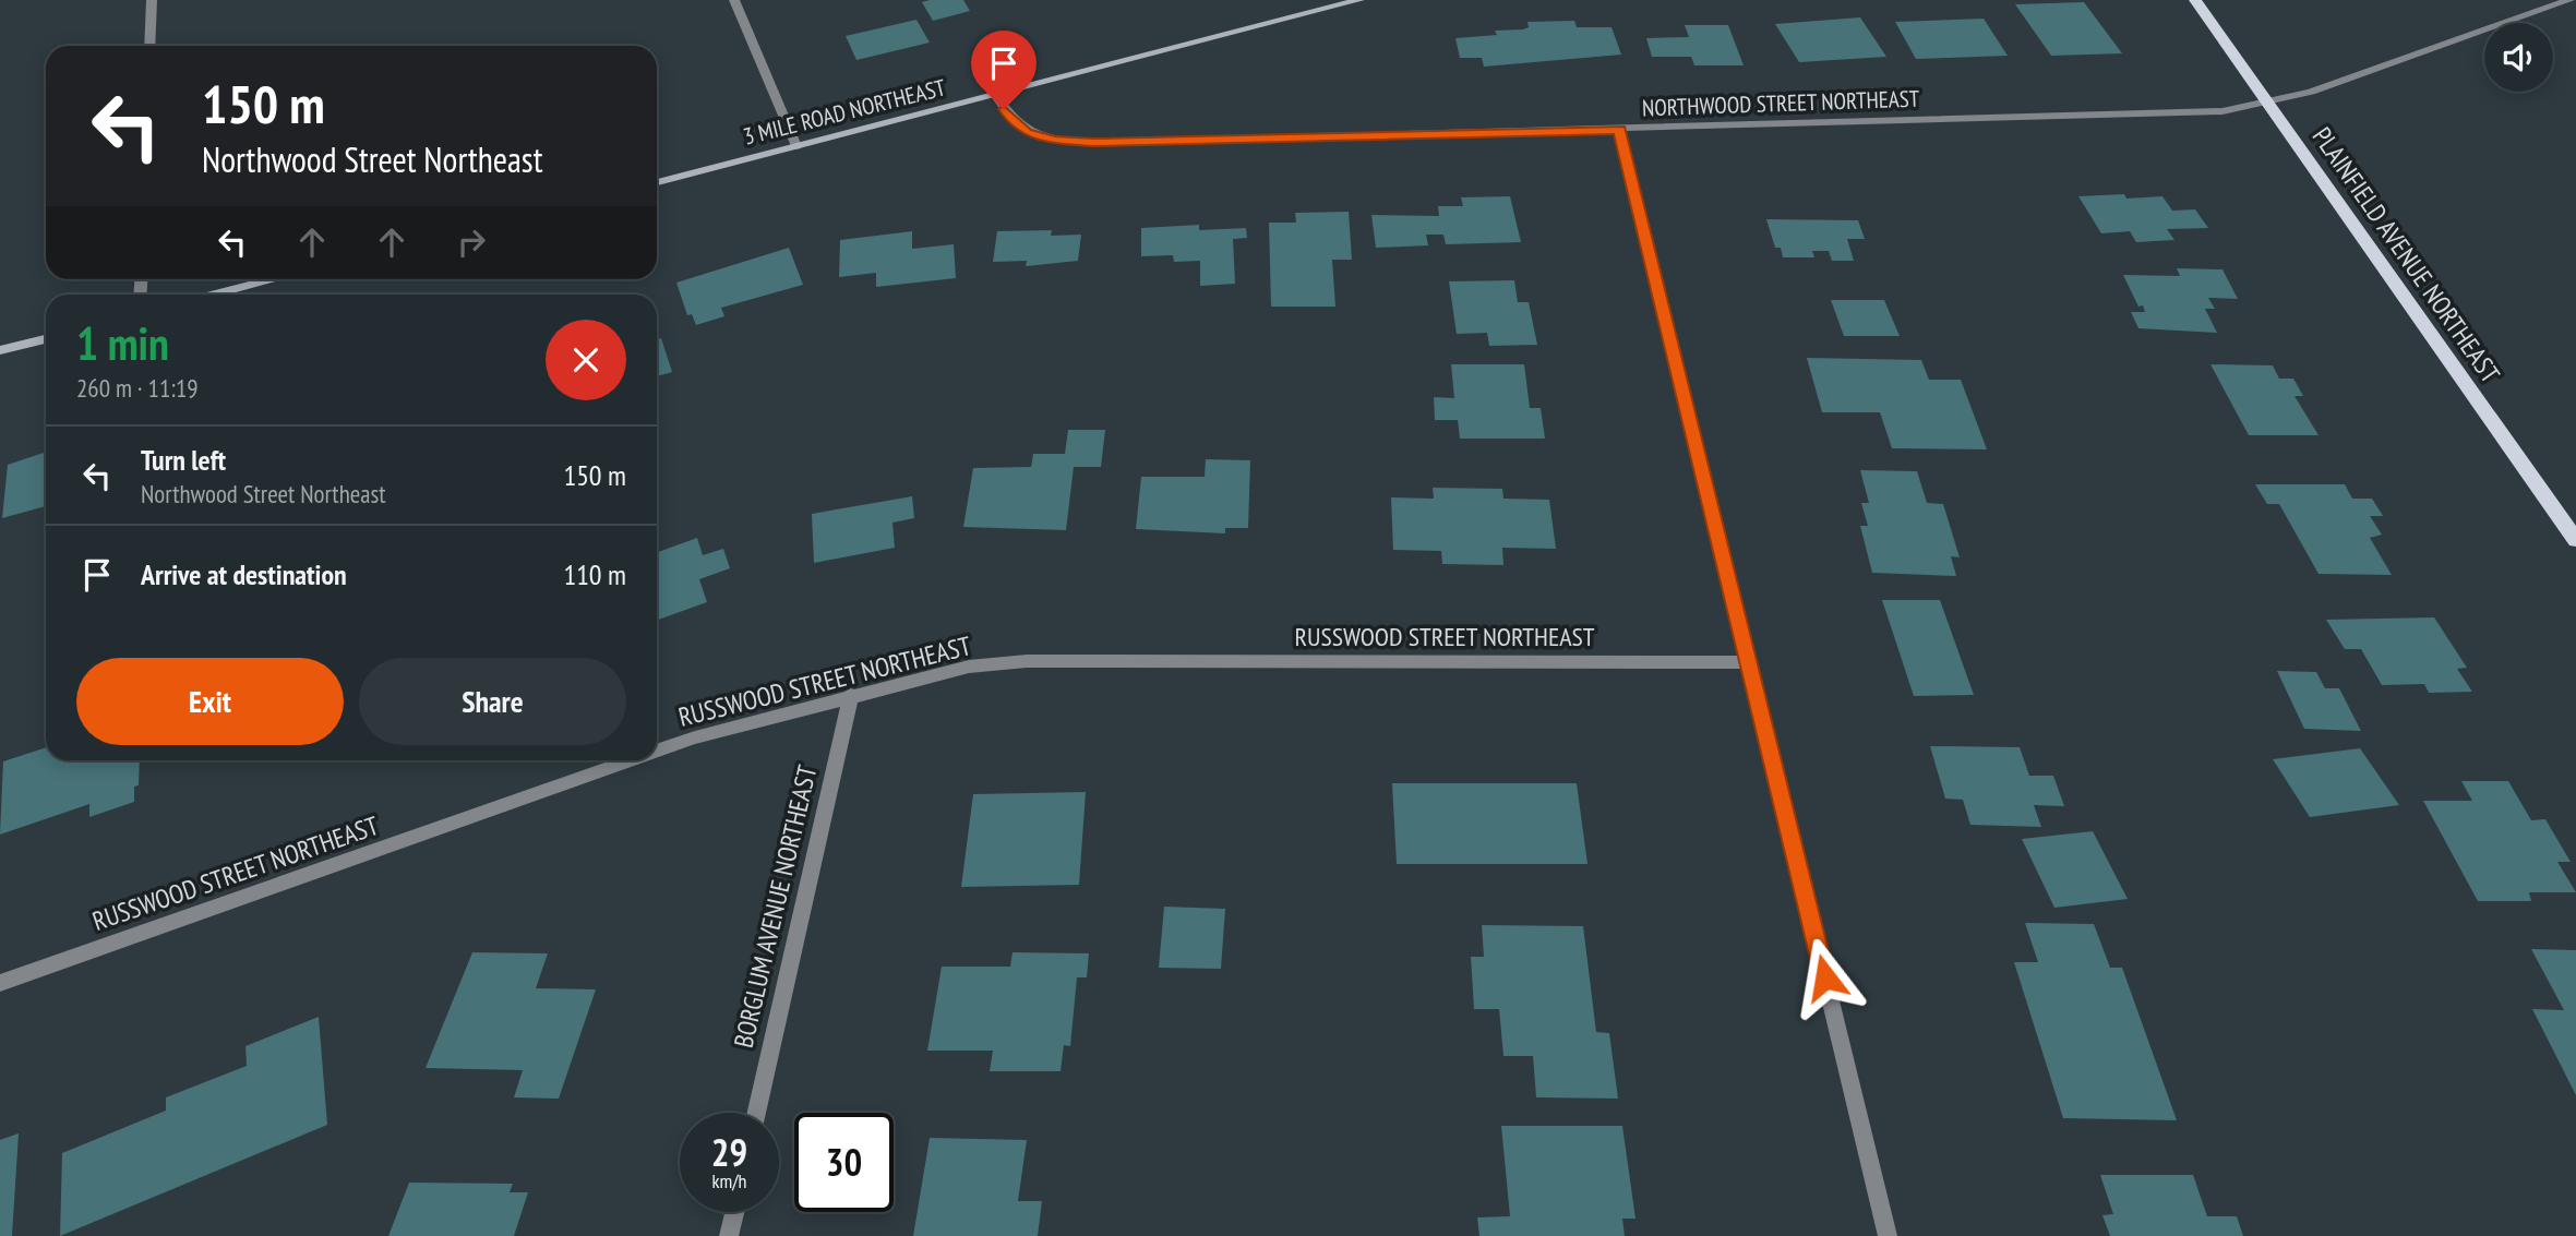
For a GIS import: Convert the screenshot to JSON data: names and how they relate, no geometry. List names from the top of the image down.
{
  "streets": {
    "main road": ["3 MILE ROAD NORTHEAST", "PLAINFIELD AVENUE NORTHEAST"],
    "street": ["NORTHWOOD STREET NORTHEAST", "RUSSWOOD STREET NORTHEAST", "BORGLUM AVENUE NORTHEAST"]
  },
  "crossings": [
    ["NORTHWOOD STREET NORTHEAST", "3 MILE ROAD NORTHEAST"],
    ["NORTHWOOD STREET NORTHEAST", "PLAINFIELD AVENUE NORTHEAST"],
    ["RUSSWOOD STREET NORTHEAST", "BORGLUM AVENUE NORTHEAST"]
  ],
  "page": {
    "turn": ["150 m", "Northwood Street Northeast"],
    "heading": ["1 min", "260 m · 11:19"],
    "list": [
      {
        "name": "Turn left",
        "note": "Northwood Street Northeast",
        "value": "150 m"
      },
      {
        "name": "Arrive at destination",
        "value": "110 m"
      }
    ],
    "buttons": ["Exit", "Share"],
    "speed": "29 km/h",
    "limit": "30"
  }
}
